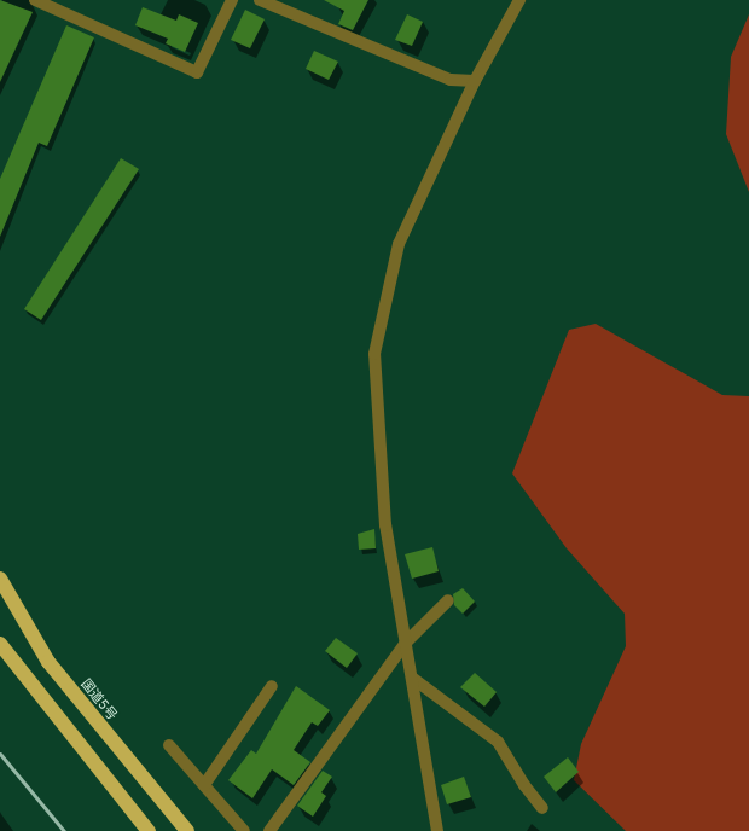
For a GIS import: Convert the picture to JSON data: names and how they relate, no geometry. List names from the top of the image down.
{
  "streets": {
    "highway": ["国道5号"]
  }
}
